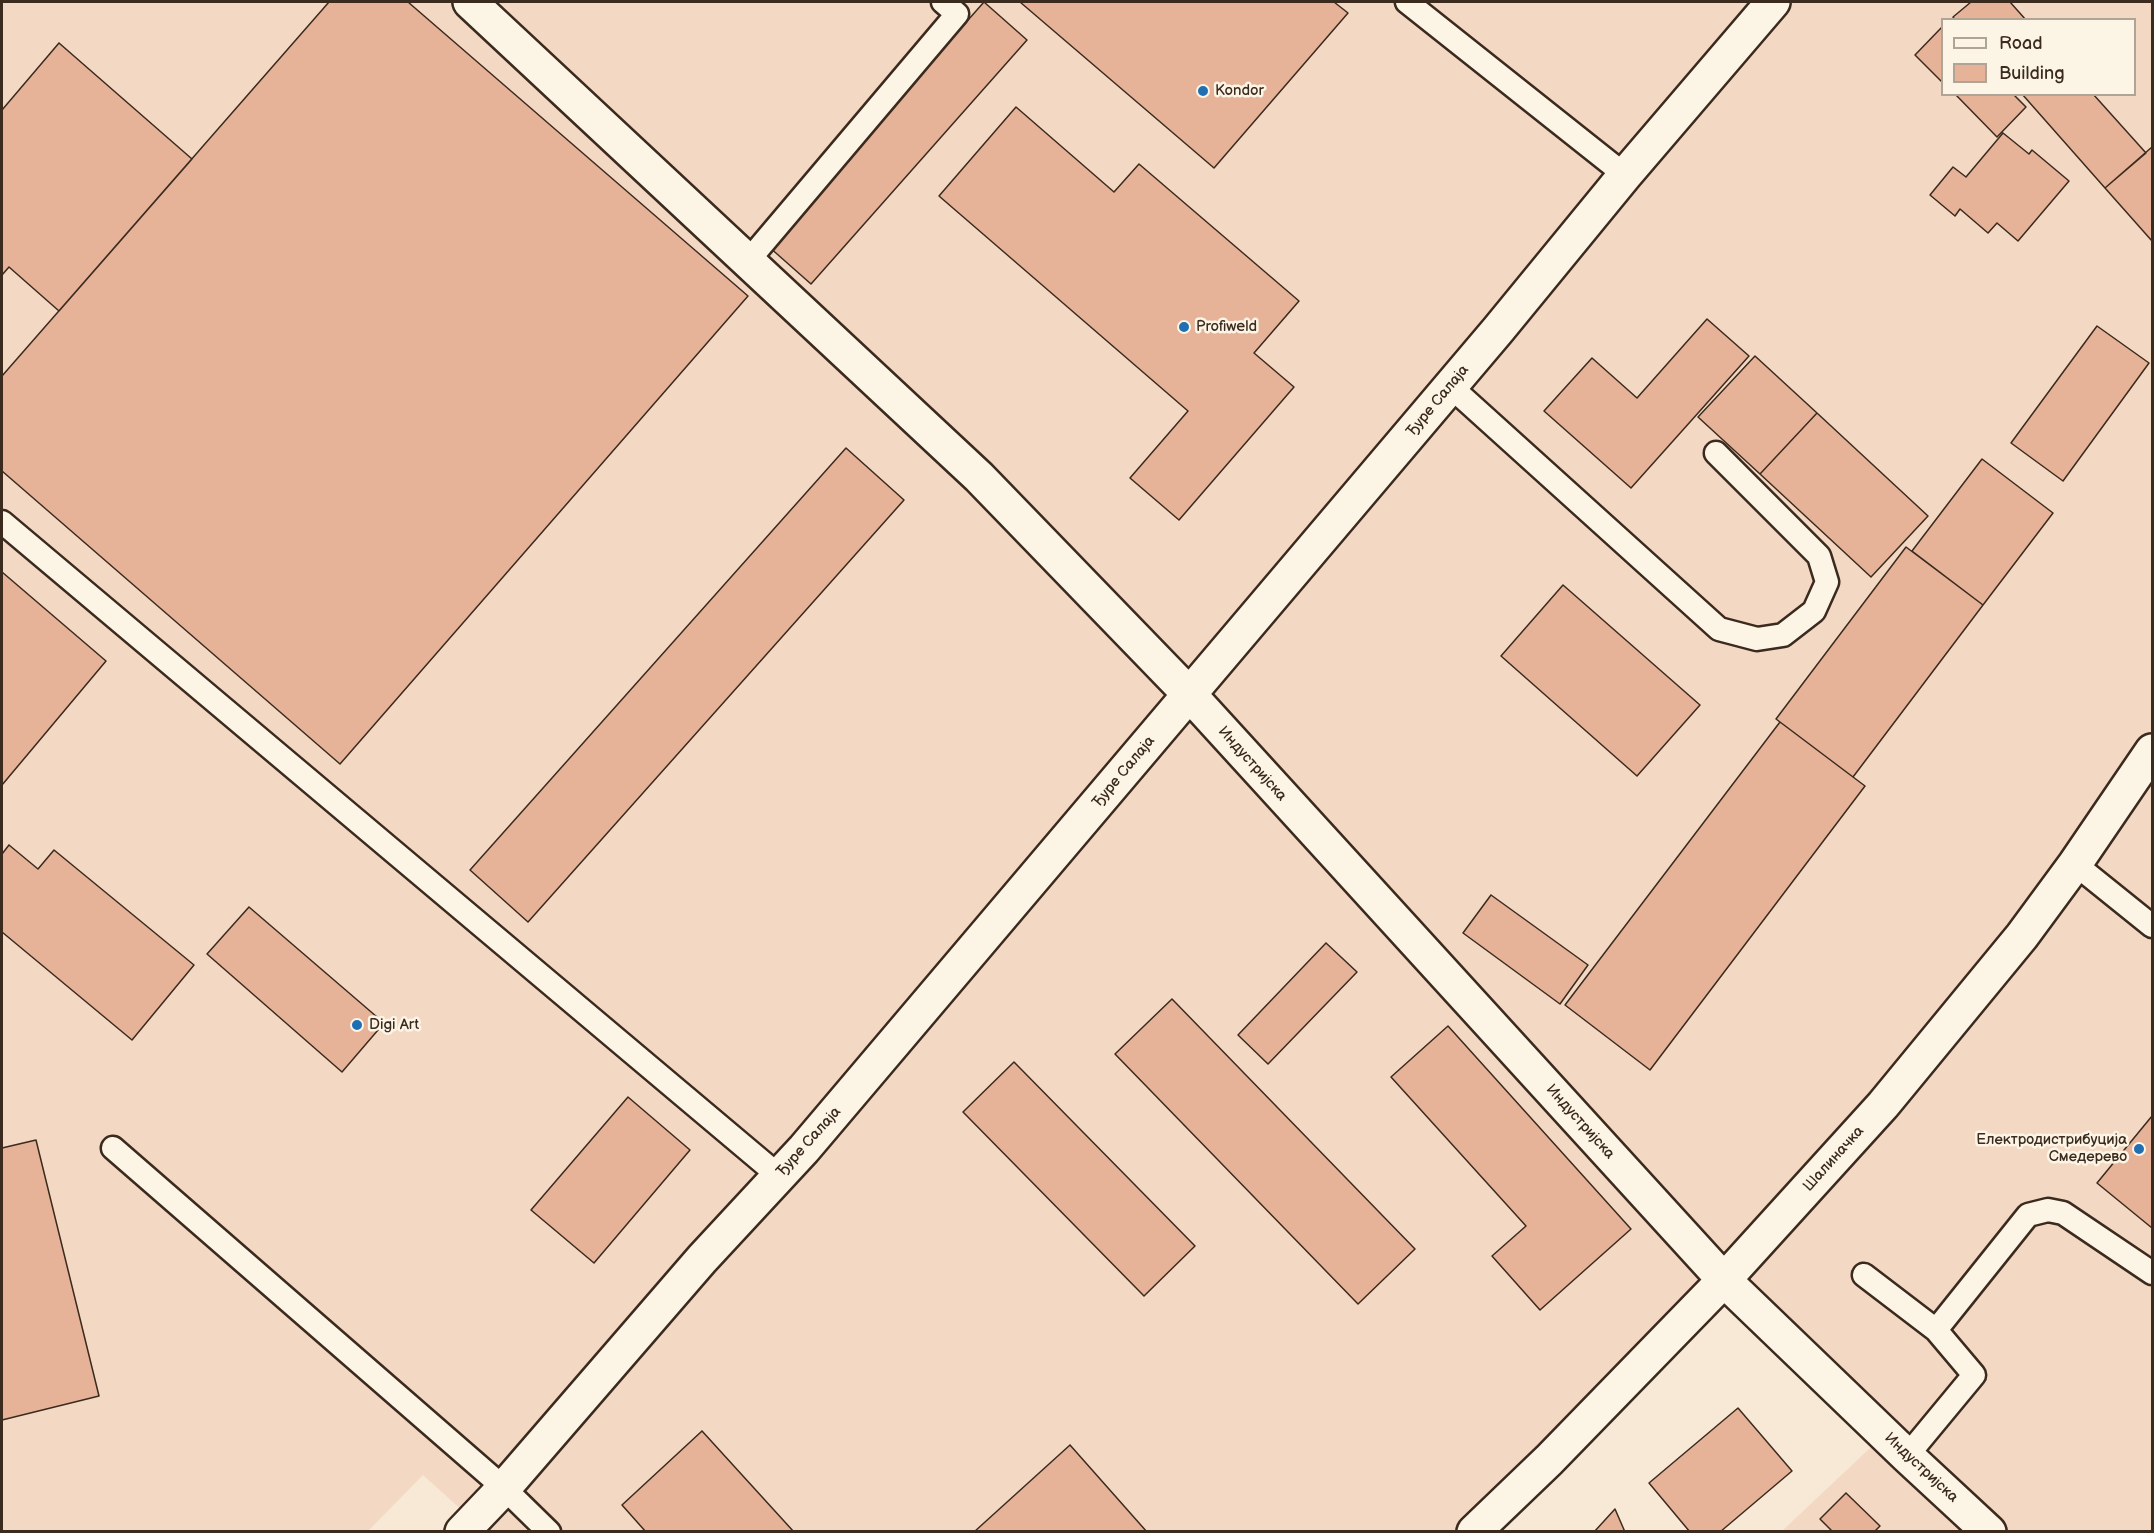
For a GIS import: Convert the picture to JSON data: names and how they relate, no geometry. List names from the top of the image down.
{
  "streets": {
    "street": ["Ђуре Салаја", "Индустријска", "Шалиначка"]
  },
  "crossings": [
    ["Ђуре Салаја", "Индустријска"],
    ["Индустријска", "Шалиначка"]
  ],
  "places": [
    "Kondor",
    "Profiweld",
    "Digi Art",
    "Електродистрибуција Смедерево"
  ],
  "legend": ["Road", "Building"]
}
